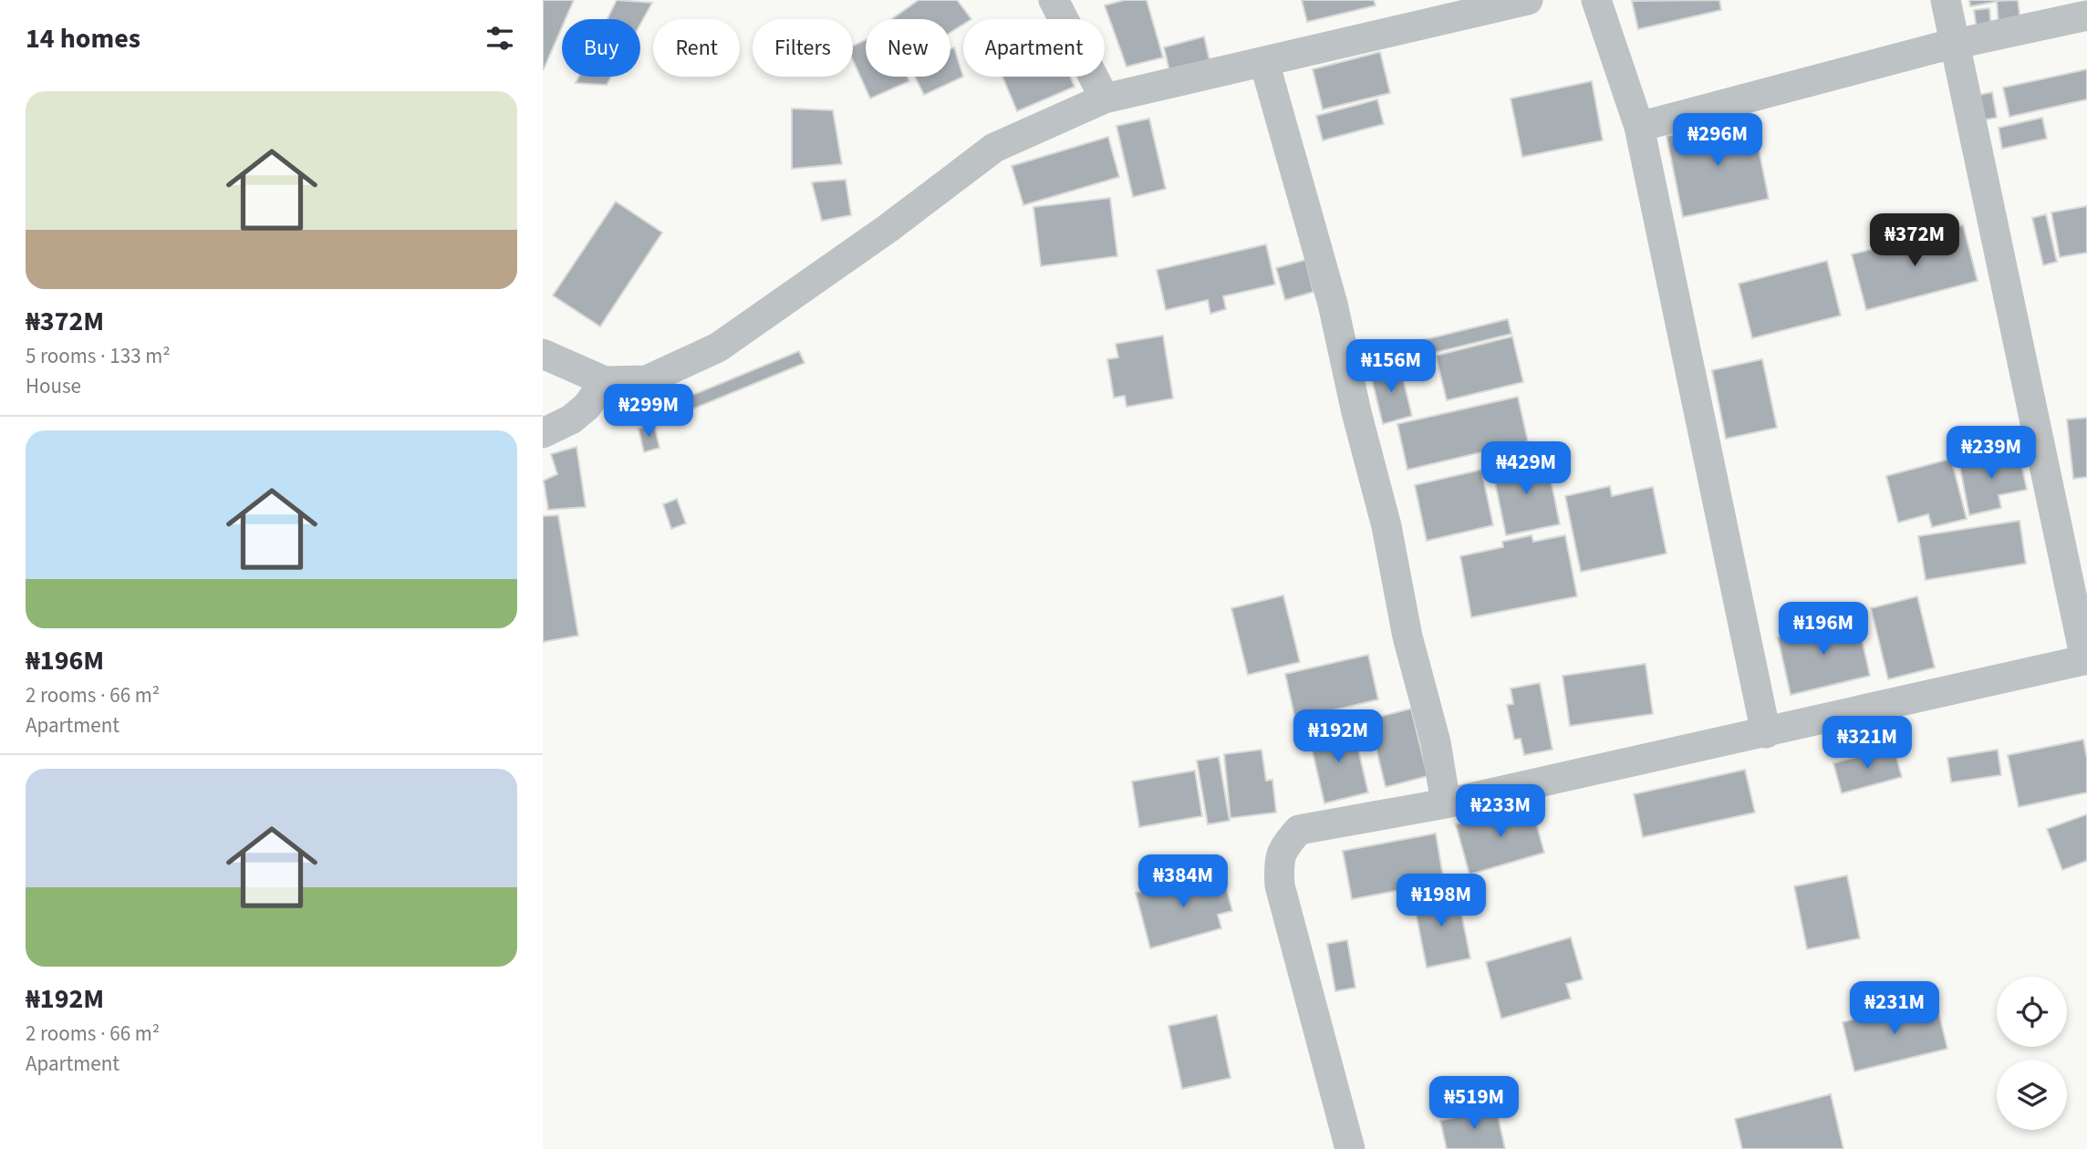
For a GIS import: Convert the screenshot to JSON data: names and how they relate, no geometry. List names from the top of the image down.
{
  "page": {
    "heading": "14 homes",
    "chip": [
      "Buy",
      "Rent",
      "Filters",
      "New",
      "Apartment"
    ],
    "list": [
      {
        "name": "₦372M",
        "note": "5 rooms · 133 m² · House"
      },
      {
        "name": "₦196M",
        "note": "2 rooms · 66 m² · Apartment"
      },
      {
        "name": "₦192M",
        "note": "2 rooms · 66 m² · Apartment"
      }
    ],
    "price": [
      "₦296M",
      "₦372M",
      "₦156M",
      "₦299M",
      "₦239M",
      "₦429M",
      "₦196M",
      "₦192M",
      "₦321M",
      "₦233M",
      "₦384M",
      "₦198M",
      "₦231M",
      "₦519M"
    ]
  }
}
